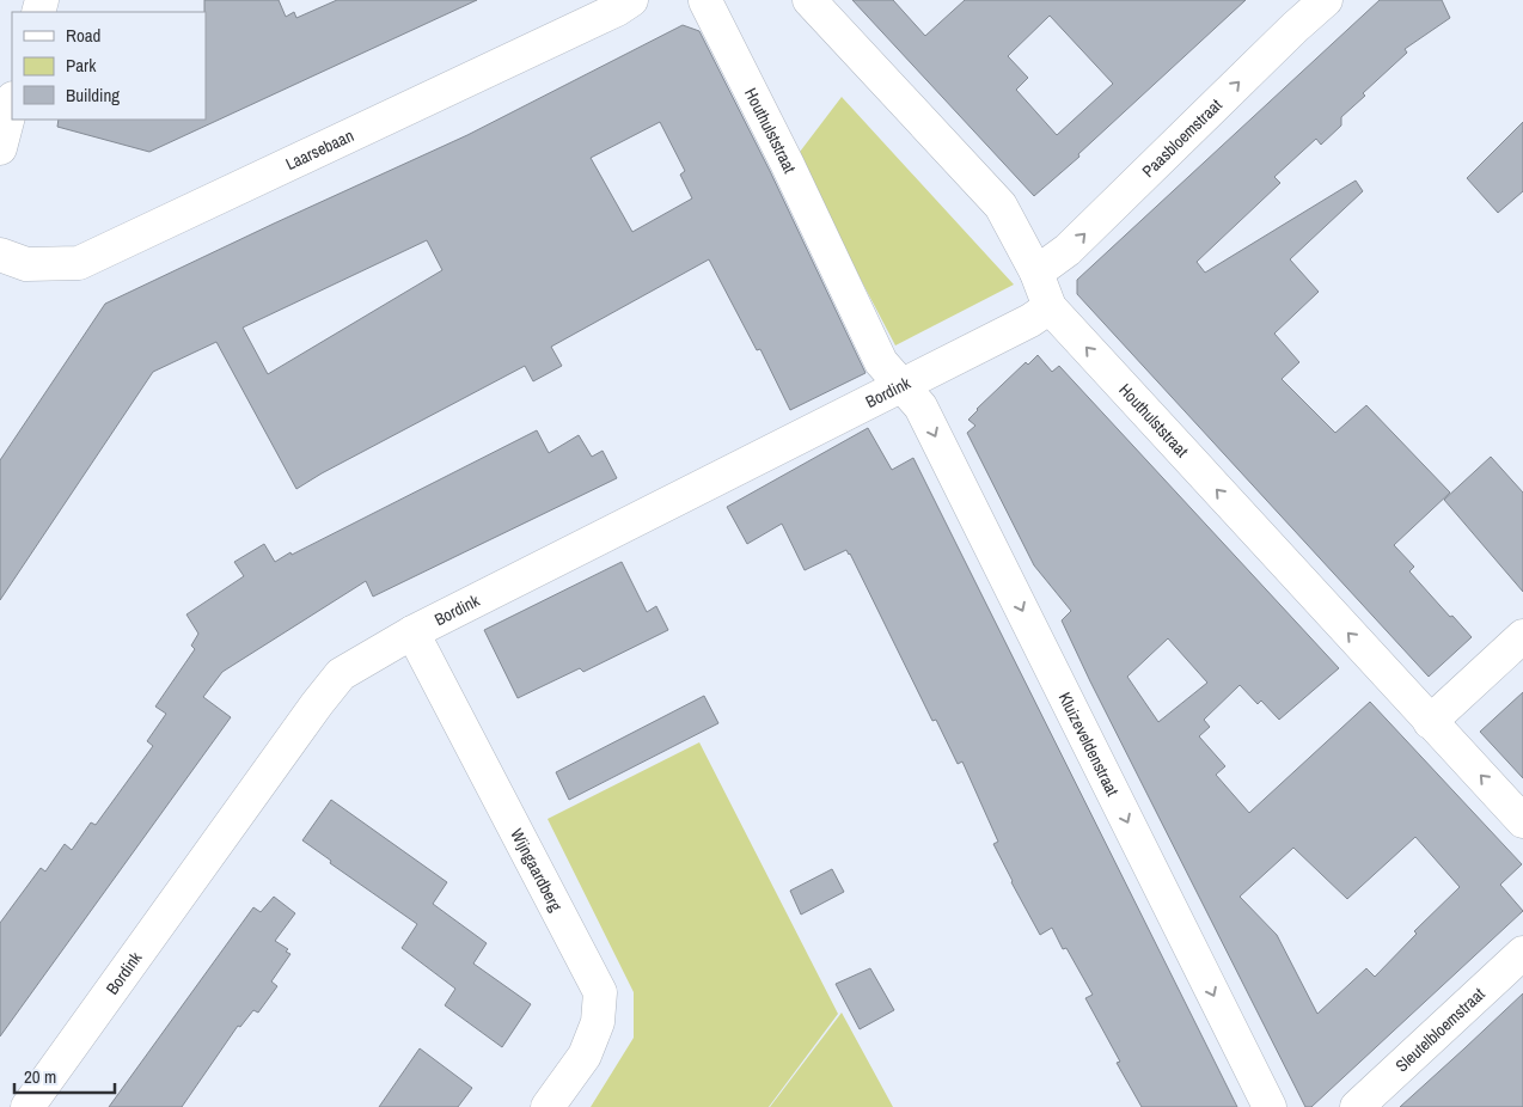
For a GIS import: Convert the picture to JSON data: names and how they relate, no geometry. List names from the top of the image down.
{
  "streets": {
    "street": [
      "Houthulststraat",
      "Paasbloemstraat",
      "Laarsebaan",
      "Bordink",
      "Kluizeveldenstraat",
      "Wijngaardberg",
      "Sleutelbloemstraat"
    ]
  },
  "crossings": [
    ["Houthulststraat", "Paasbloemstraat"],
    ["Houthulststraat", "Bordink"],
    ["Houthulststraat", "Kluizeveldenstraat"],
    ["Bordink", "Kluizeveldenstraat"],
    ["Bordink", "Wijngaardberg"]
  ],
  "one_way": ["Houthulststraat", "Paasbloemstraat", "Kluizeveldenstraat"],
  "legend": ["Road", "Park", "Building"],
  "scale_bar": "20 m"
}
